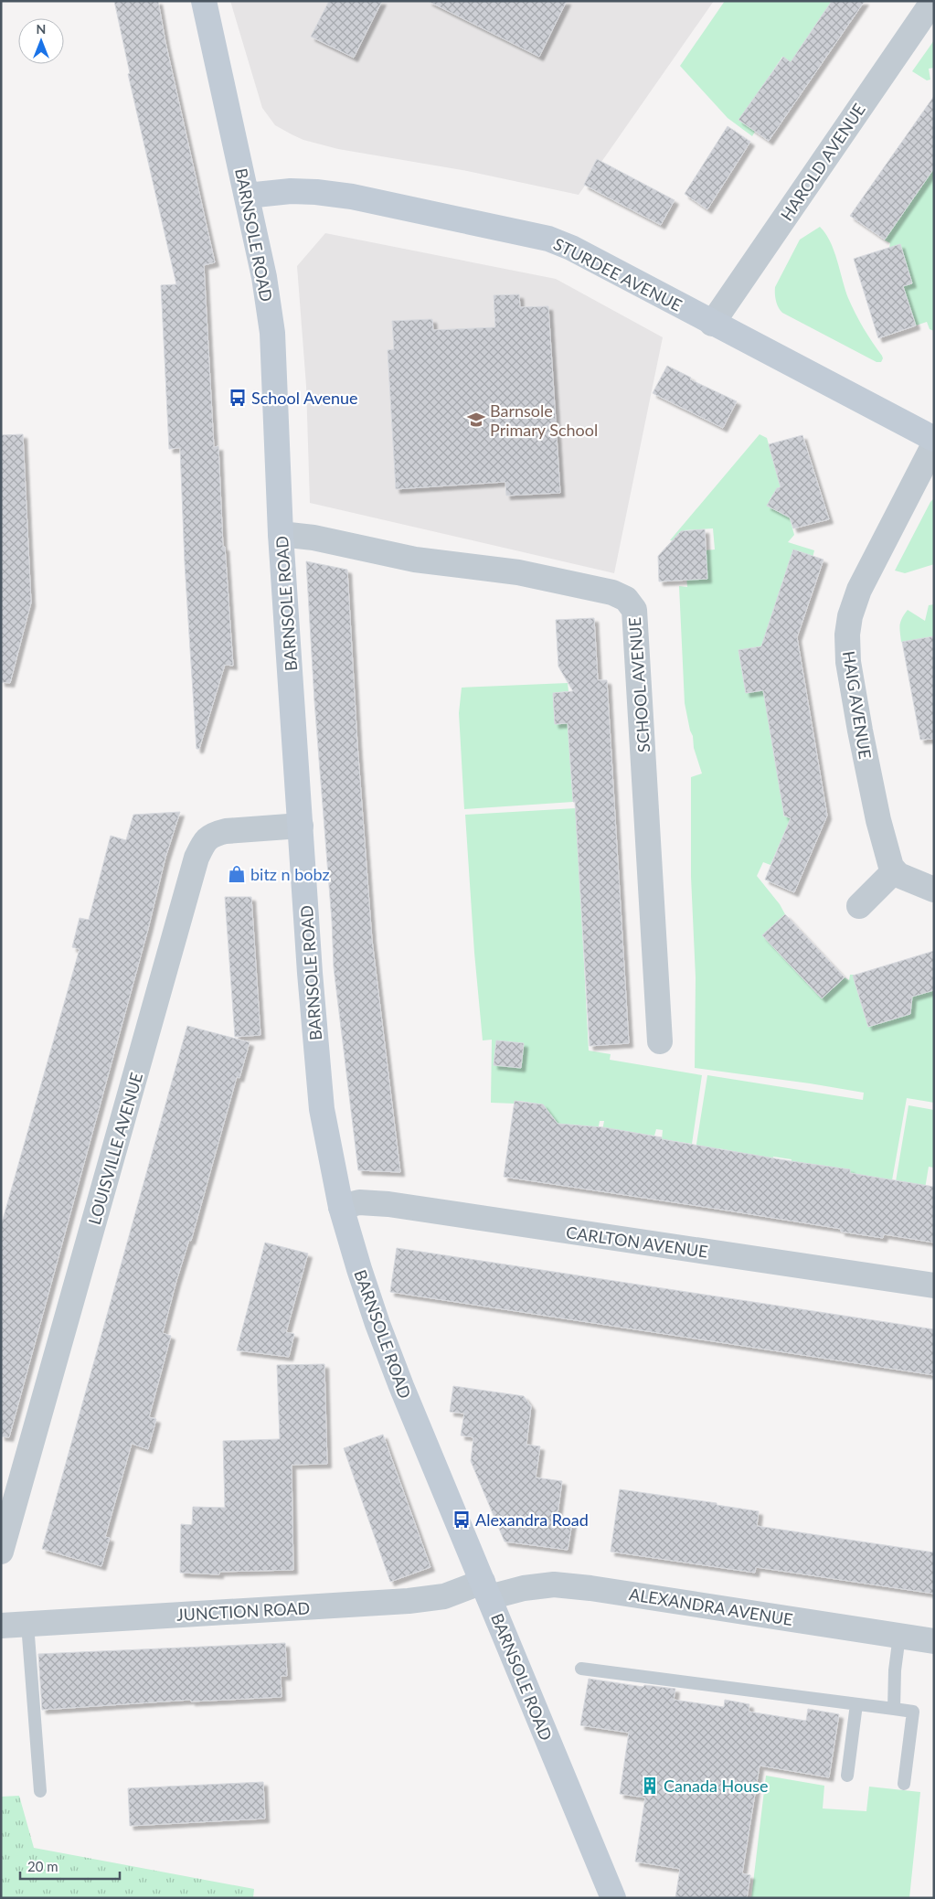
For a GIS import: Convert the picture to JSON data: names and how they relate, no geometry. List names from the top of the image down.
{
  "streets": {
    "street": [
      "HAROLD AVENUE",
      "BARNSOLE ROAD",
      "STURDEE AVENUE",
      "SCHOOL AVENUE",
      "HAIG AVENUE",
      "LOUISVILLE AVENUE",
      "CARLTON AVENUE",
      "ALEXANDRA AVENUE",
      "JUNCTION ROAD"
    ]
  },
  "crossings": [
    ["HAROLD AVENUE", "STURDEE AVENUE"],
    ["BARNSOLE ROAD", "STURDEE AVENUE"],
    ["BARNSOLE ROAD", "SCHOOL AVENUE"],
    ["BARNSOLE ROAD", "LOUISVILLE AVENUE"],
    ["BARNSOLE ROAD", "CARLTON AVENUE"],
    ["BARNSOLE ROAD", "ALEXANDRA AVENUE"],
    ["BARNSOLE ROAD", "JUNCTION ROAD"],
    ["ALEXANDRA AVENUE", "JUNCTION ROAD"]
  ],
  "places": {
    "bus stop": ["School Avenue", "Alexandra Road"],
    "school or university": ["Barnsole Primary School"],
    "shop": ["bitz n bobz"],
    "building": ["Canada House"]
  },
  "scale_bar": "20 m",
  "north": "top"
}
